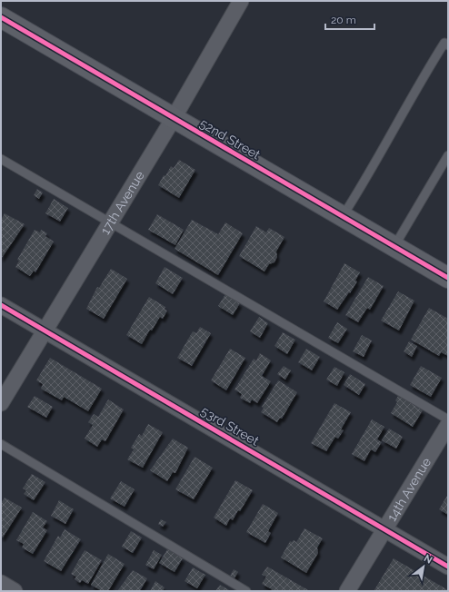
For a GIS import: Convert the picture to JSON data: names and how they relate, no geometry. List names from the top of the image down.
{
  "streets": {
    "main road": ["52nd Street"],
    "street": ["17th Avenue", "53rd Street", "14th Avenue"]
  },
  "crossings": [
    ["52nd Street", "17th Avenue"],
    ["17th Avenue", "53rd Street"],
    ["53rd Street", "14th Avenue"]
  ],
  "scale_bar": "20 m",
  "north": "top right"
}
